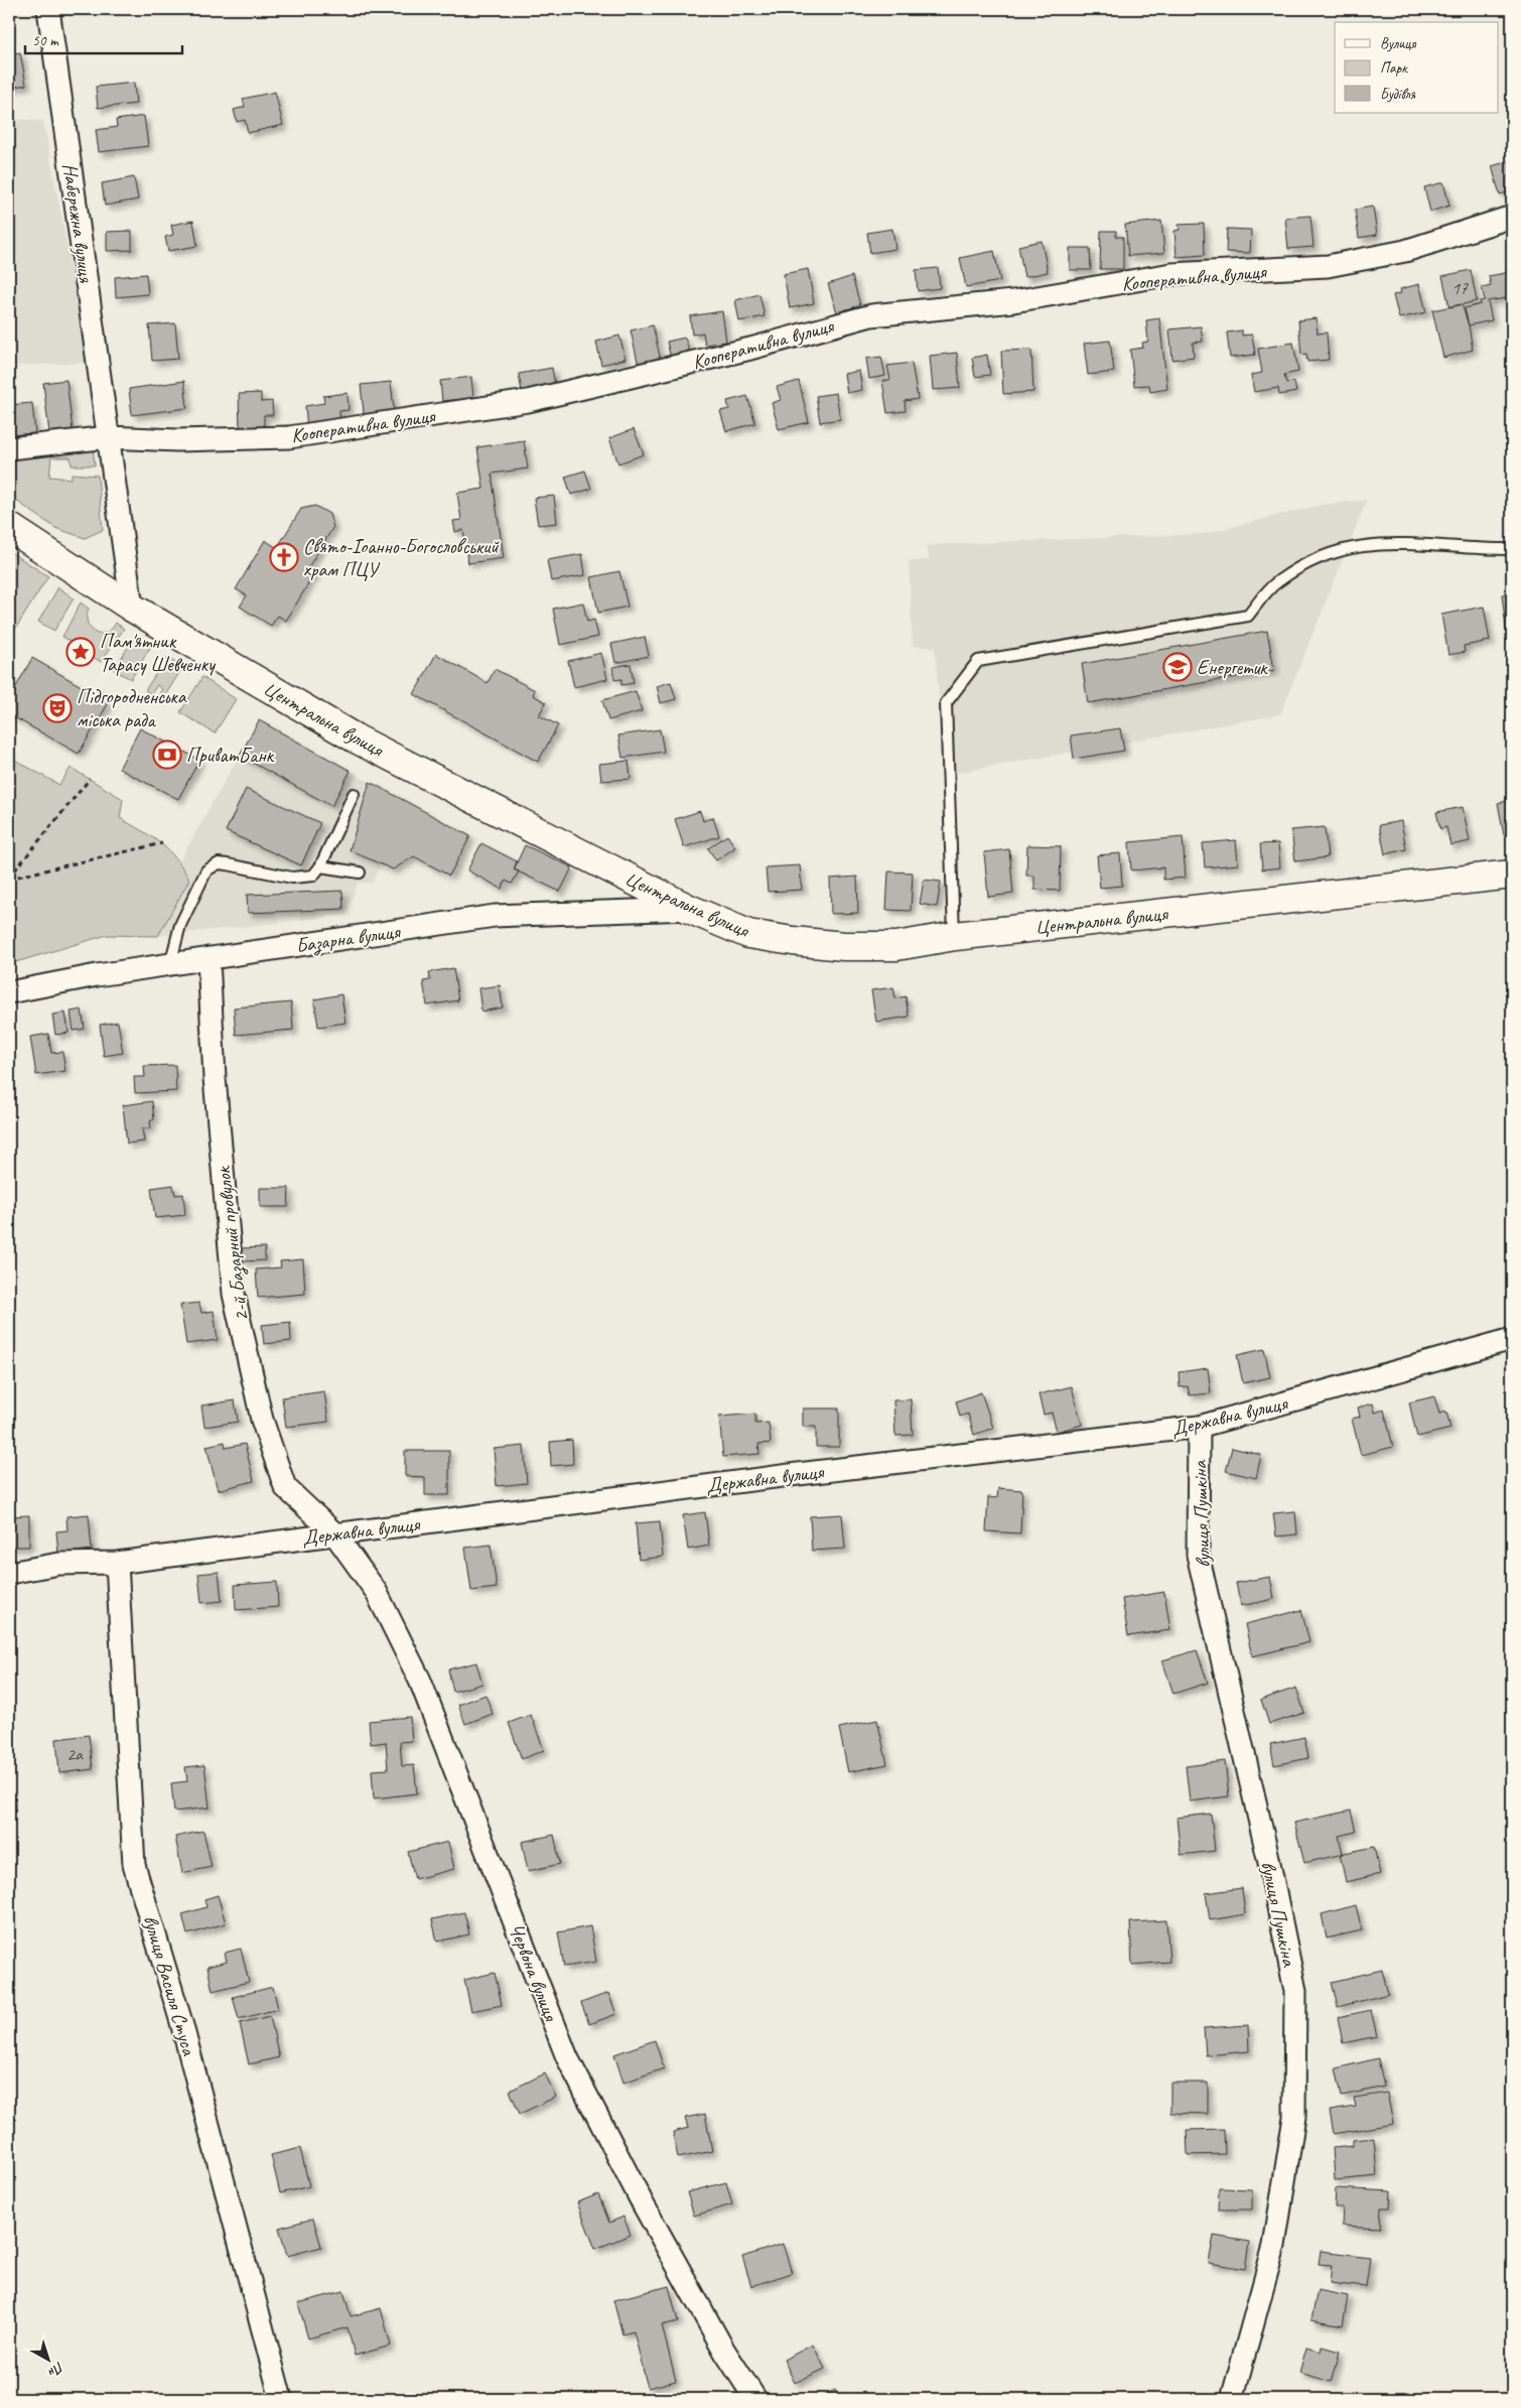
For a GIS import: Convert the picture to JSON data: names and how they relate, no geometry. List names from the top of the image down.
{
  "streets": {
    "main road": ["Центральна вулиця"],
    "street": [
      "Набережна вулиця",
      "Кооперативна вулиця",
      "Базарна вулиця",
      "2-й Базарний провулок",
      "Державна вулиця",
      "вулиця Пушкіна",
      "Червона вулиця",
      "вулиця Василя Стуса"
    ]
  },
  "crossings": [
    ["Набережна вулиця", "Кооперативна вулиця"],
    ["Набережна вулиця", "Центральна вулиця"],
    ["Центральна вулиця", "Базарна вулиця"],
    ["Базарна вулиця", "2-й Базарний провулок"],
    ["2-й Базарний провулок", "Державна вулиця"],
    ["2-й Базарний провулок", "Червона вулиця"],
    ["Державна вулиця", "вулиця Пушкіна"],
    ["Державна вулиця", "Червона вулиця"],
    ["Державна вулиця", "вулиця Василя Стуса"]
  ],
  "places": {
    "church": ["Свято-Іоанно-Богословський храм ПЦУ"],
    "place": ["Пам'ятник Тарасу Шевченку"],
    "school or university": ["Енергетик"],
    "theatre": ["Підгородненська міська рада"],
    "bank": ["ПриватБанк"]
  },
  "house_numbers": ["17", "2а"],
  "legend": ["Вулиця", "Парк", "Будівля"],
  "scale_bar": "50 m",
  "north": "bottom right"
}
